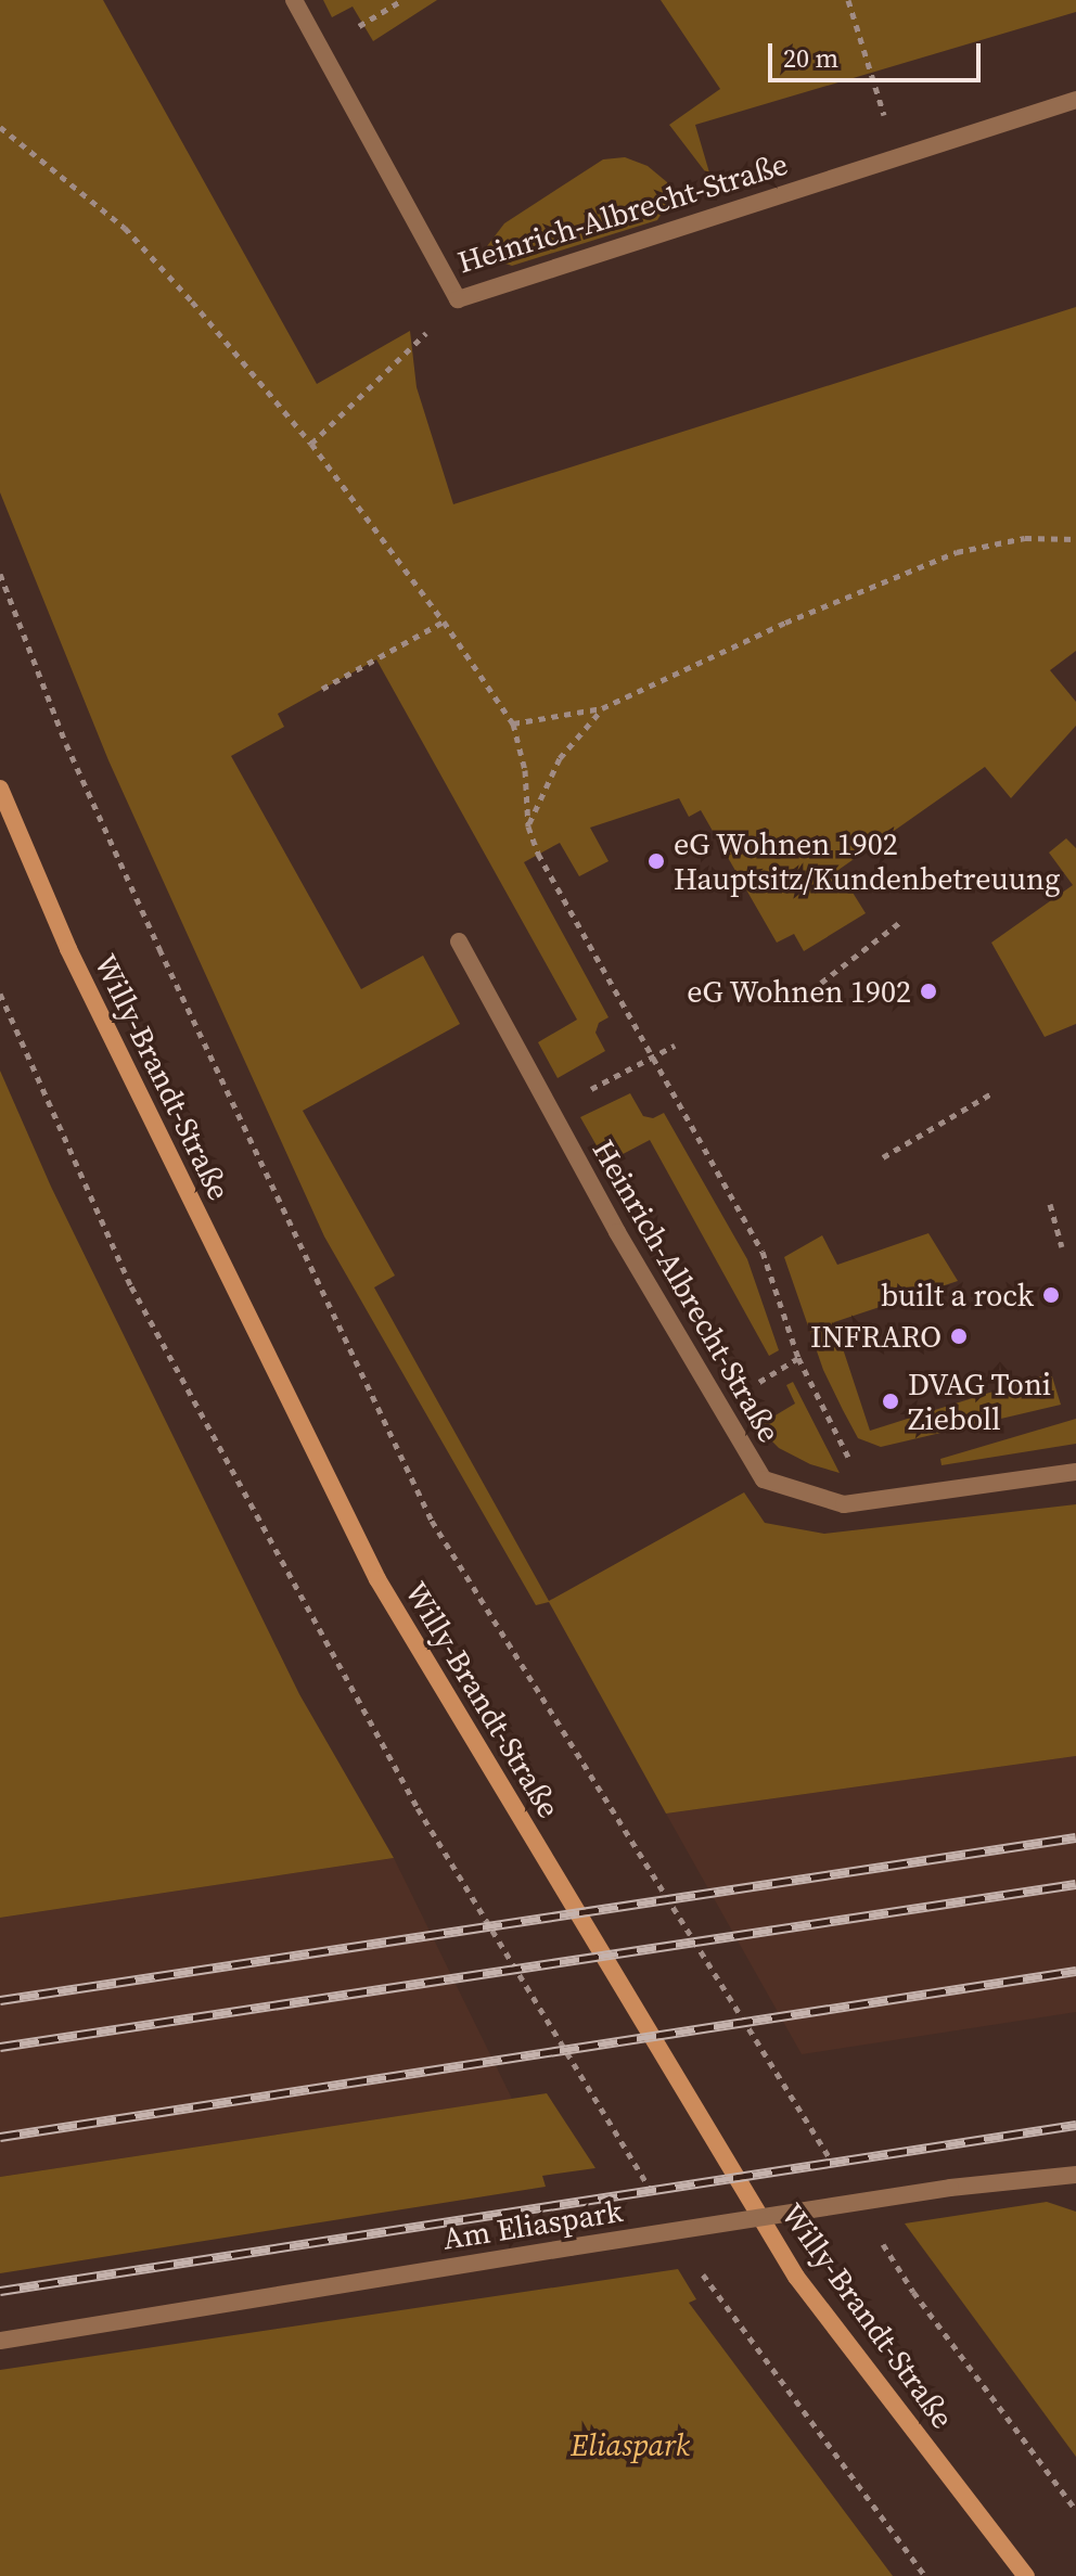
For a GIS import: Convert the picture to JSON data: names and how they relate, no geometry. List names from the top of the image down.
{
  "streets": {
    "main road": ["Willy-Brandt-Straße"],
    "street": ["Heinrich-Albrecht-Straße", "Am Eliaspark"]
  },
  "parks": ["Eliaspark"],
  "places": [
    "eG Wohnen 1902 Hauptsitz/Kundenbetreuung",
    "eG Wohnen 1902",
    "built a rock",
    "INFRARO",
    "DVAG Toni Zieboll"
  ],
  "scale_bar": "20 m"
}
